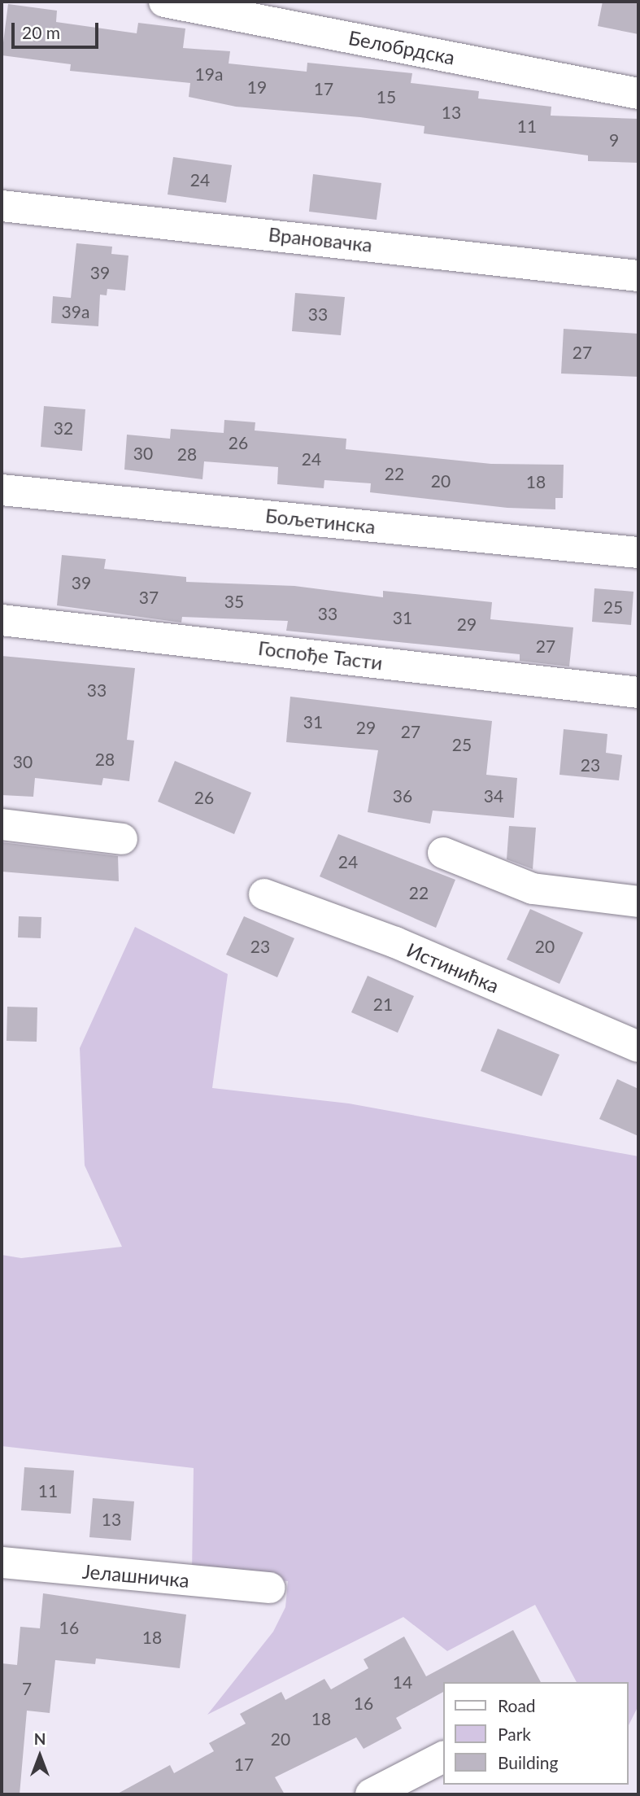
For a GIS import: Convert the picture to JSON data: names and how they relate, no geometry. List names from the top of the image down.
{
  "streets": {
    "street": [
      "Белобрдска",
      "Врановачка",
      "Бољетинска",
      "Госпође Тасти",
      "Истинићка",
      "Јелашничка"
    ]
  },
  "house_numbers": [
    "19a",
    "19",
    "17",
    "15",
    "13",
    "11",
    "9",
    "24",
    "39",
    "39a",
    "33",
    "27",
    "32",
    "26",
    "30",
    "28",
    "24",
    "22",
    "20",
    "18",
    "39",
    "37",
    "35",
    "25",
    "33",
    "31",
    "29",
    "27",
    "33",
    "31",
    "29",
    "27",
    "25",
    "28",
    "30",
    "23",
    "36",
    "34",
    "26",
    "24",
    "22",
    "23",
    "20",
    "21",
    "11",
    "13",
    "16",
    "18",
    "14",
    "7",
    "16",
    "18",
    "20",
    "17"
  ],
  "legend": ["Road", "Park", "Building"],
  "scale_bar": "20 m",
  "north": "top"
}
